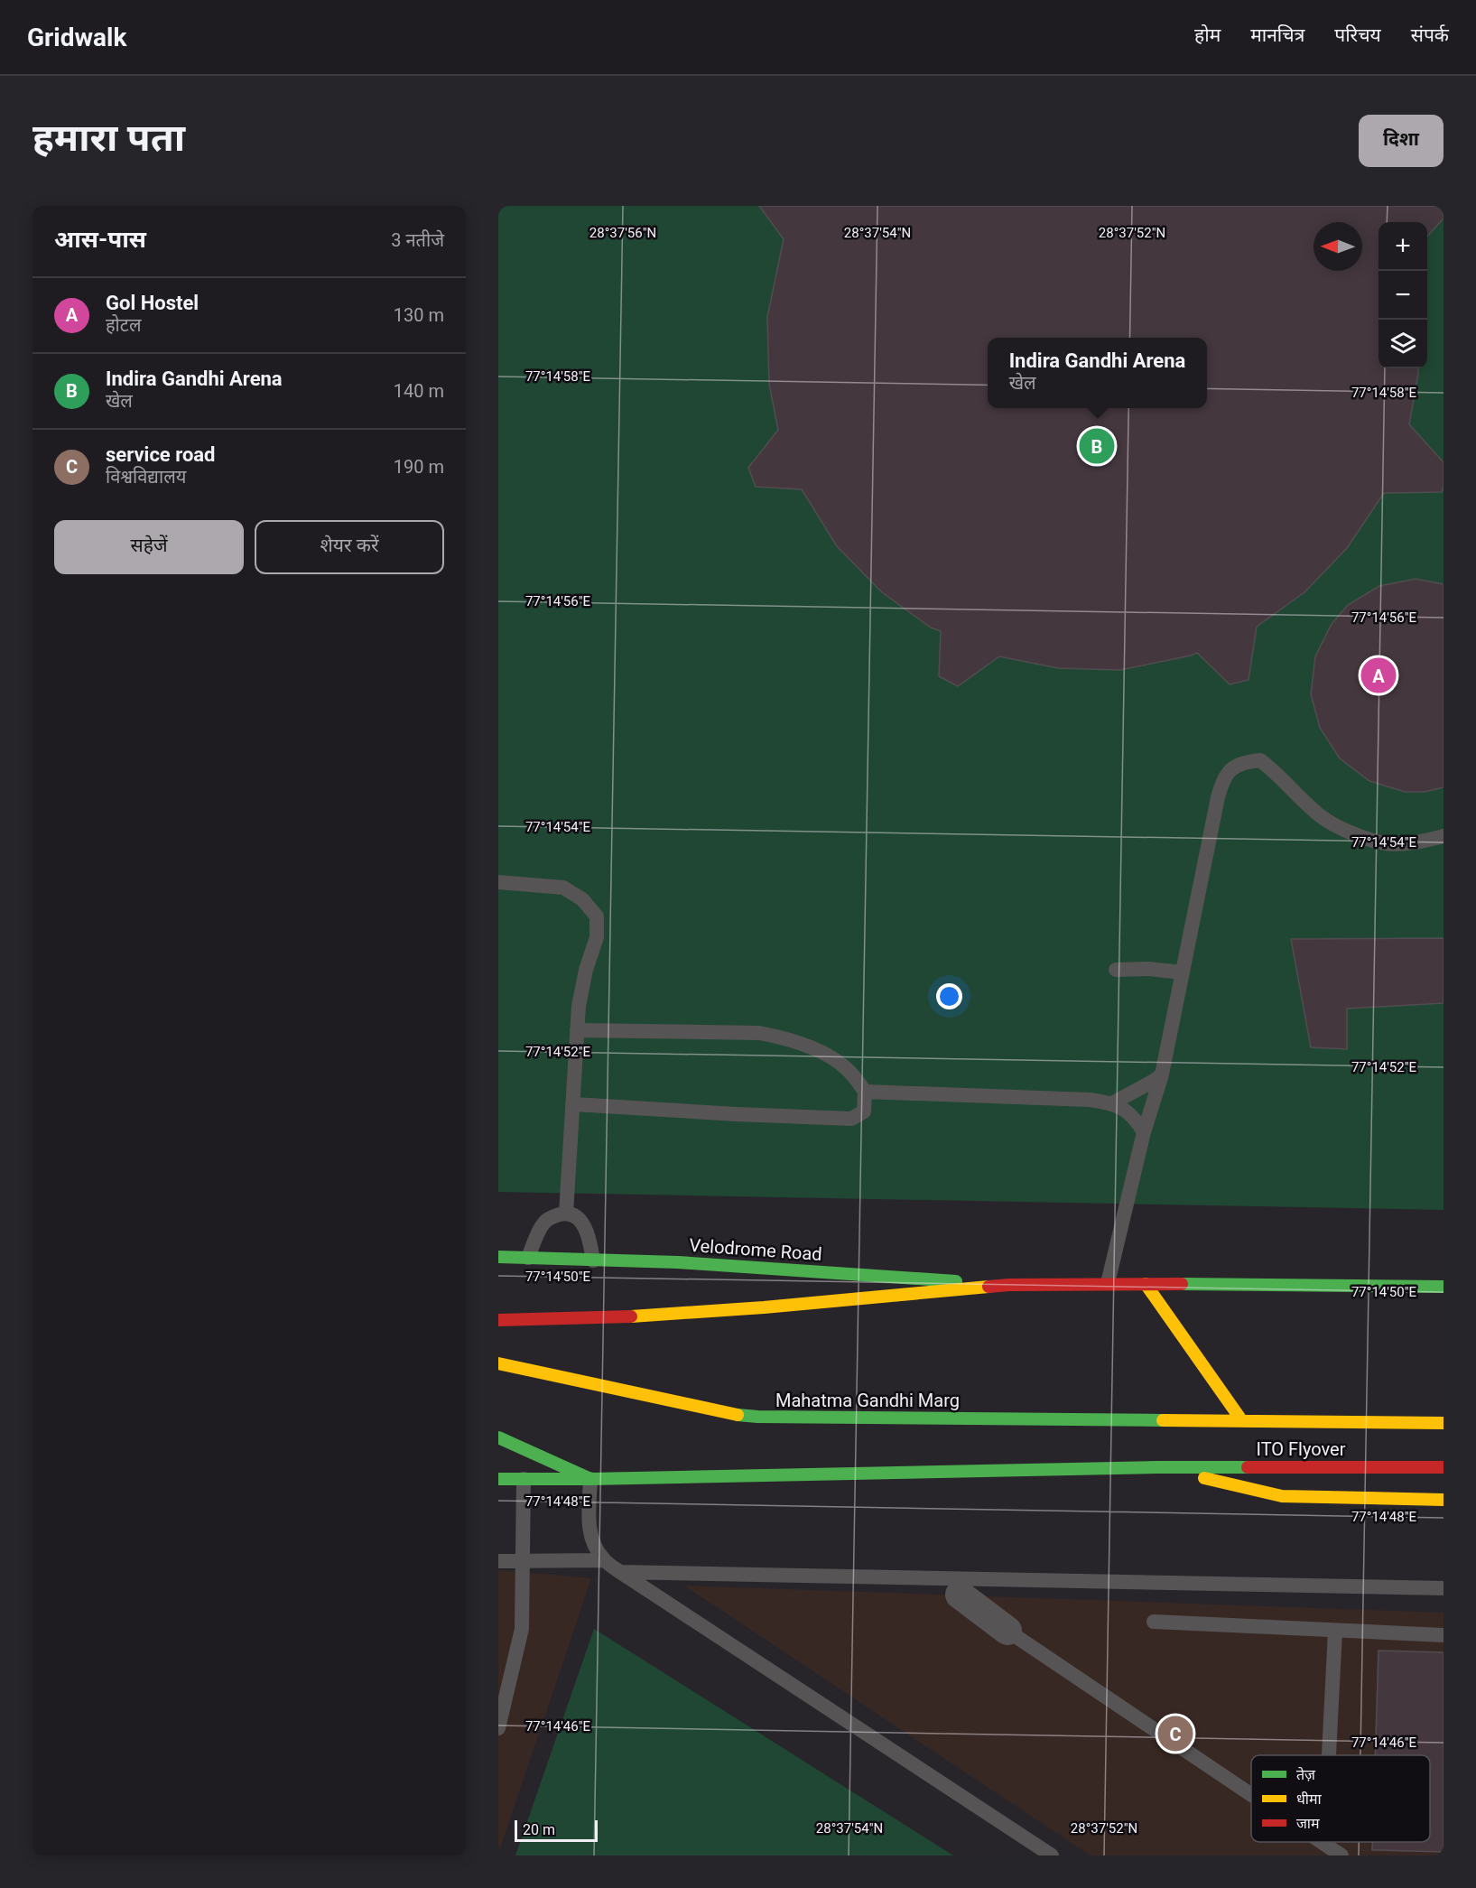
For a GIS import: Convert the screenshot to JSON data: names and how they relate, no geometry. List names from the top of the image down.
{
  "streets": {
    "main road": ["Velodrome Road", "Mahatma Gandhi Marg", "ITO Flyover"]
  },
  "crossings": [
    ["Mahatma Gandhi Marg", "ITO Flyover"]
  ],
  "legend": ["तेज़", "धीमा", "जाम"],
  "scale_bar": "20 m",
  "north": "left",
  "page": {
    "header": "Gridwalk",
    "nav": [
      "होम",
      "मानचित्र",
      "परिचय",
      "संपर्क"
    ],
    "buttons": [
      "दिशा",
      ["सहेजें", "शेयर करें"]
    ],
    "title": "हमारा पता",
    "heading": ["आस-पास", "3 नतीजे"],
    "map_buttons": ["+", "−"],
    "list": [
      {
        "mark": "A",
        "name": "Gol Hostel",
        "note": "होटल",
        "value": "130 m"
      },
      {
        "mark": "B",
        "name": "Indira Gandhi Arena",
        "note": "खेल",
        "value": "140 m"
      },
      {
        "mark": "C",
        "name": "service road",
        "note": "विश्वविद्यालय",
        "value": "190 m"
      }
    ],
    "popup": ["Indira Gandhi Arena", "खेल"],
    "pins": ["B", "A", "C"],
    "scale": "20 m"
  },
  "coordinates": [
    "28°37'56\"N",
    "28°37'54\"N",
    "28°37'52\"N",
    "77°14'58\"E",
    "77°14'56\"E",
    "77°14'54\"E",
    "77°14'52\"E",
    "77°14'50\"E",
    "77°14'48\"E",
    "77°14'46\"E"
  ]
}
